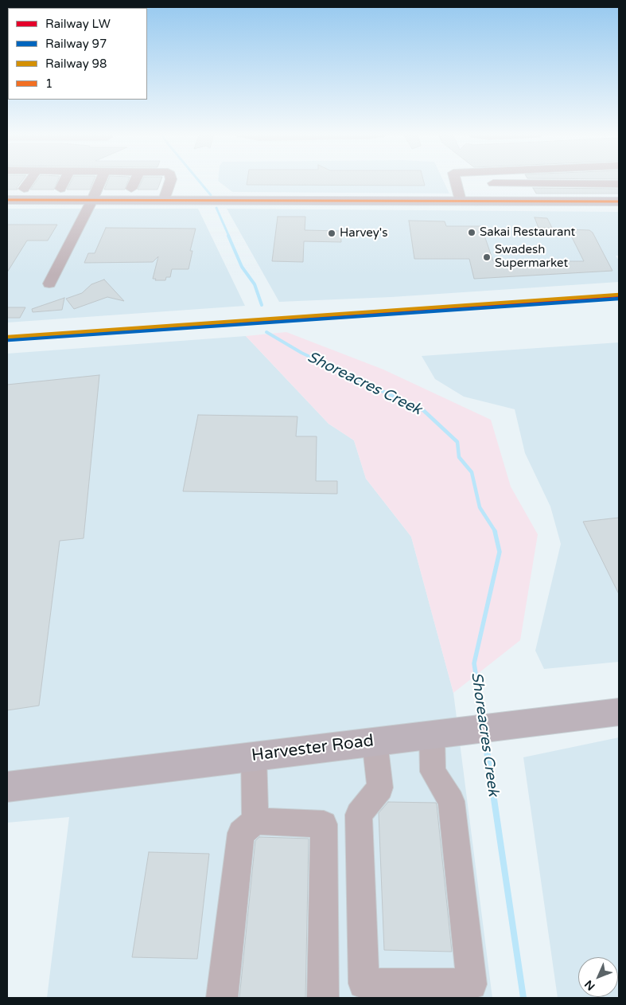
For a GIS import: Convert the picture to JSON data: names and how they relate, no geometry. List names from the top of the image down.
{
  "streets": {
    "main road": ["Harvester Road"]
  },
  "water": ["Shoreacres Creek"],
  "places": ["Sakai Restaurant", "Harvey's", "Swadesh Supermarket"],
  "lines": [
    "transit line 1",
    "rail line 98",
    "rail line LW",
    "rail line 97"
  ],
  "legend": [
    "Railway LW",
    "Railway 97",
    "Railway 98",
    "1"
  ],
  "north": "bottom left"
}
